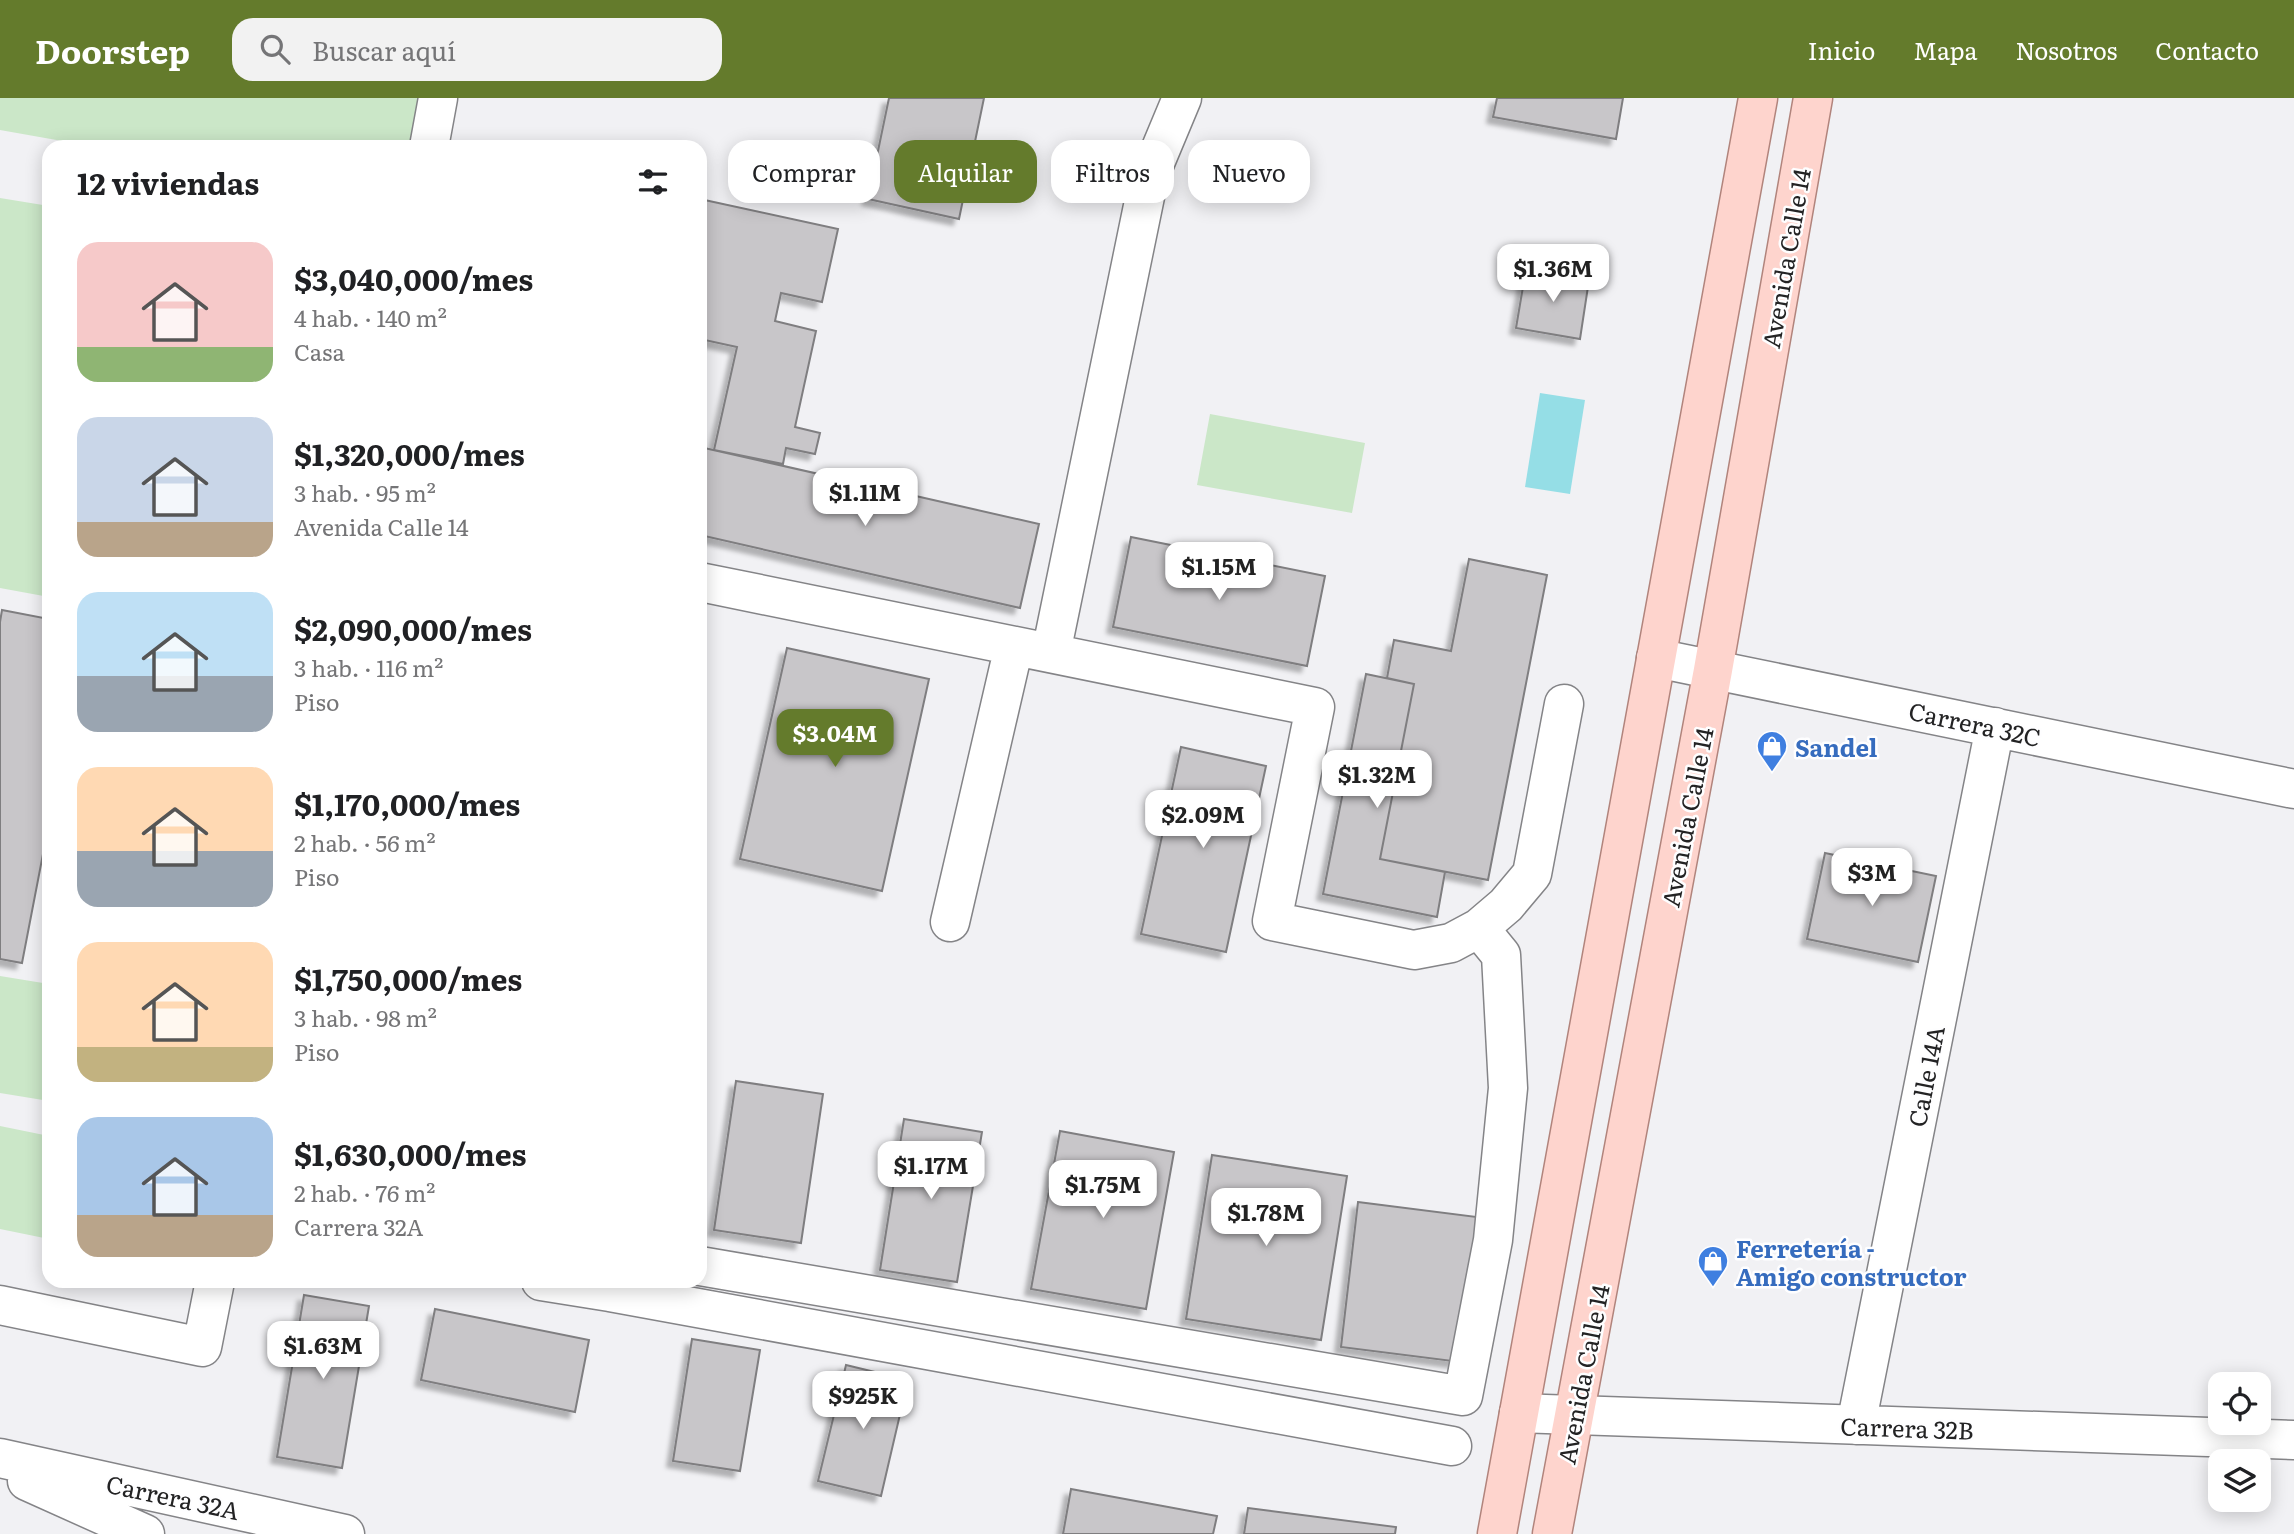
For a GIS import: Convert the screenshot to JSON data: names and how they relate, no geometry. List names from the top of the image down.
{
  "streets": {
    "main road": ["Avenida Calle 14"],
    "street": [
      "Carrera 32C",
      "Calle 14A",
      "Carrera 32B",
      "Carrera 32A"
    ]
  },
  "crossings": [
    ["Avenida Calle 14", "Carrera 32C"],
    ["Avenida Calle 14", "Carrera 32B"],
    ["Carrera 32C", "Calle 14A"],
    ["Calle 14A", "Carrera 32B"]
  ],
  "places": {
    "shop": ["Sandel", "Ferretería - Amigo constructor"]
  },
  "page": {
    "header": "Doorstep",
    "search": "Buscar aquí",
    "nav": [
      "Inicio",
      "Mapa",
      "Nosotros",
      "Contacto"
    ],
    "chip": [
      "Comprar",
      "Alquilar",
      "Filtros",
      "Nuevo"
    ],
    "heading": "12 viviendas",
    "list": [
      {
        "name": "$3,040,000/mes",
        "note": "4 hab. · 140 m² · Casa"
      },
      {
        "name": "$1,320,000/mes",
        "note": "3 hab. · 95 m² · Avenida Calle 14"
      },
      {
        "name": "$2,090,000/mes",
        "note": "3 hab. · 116 m² · Piso"
      },
      {
        "name": "$1,170,000/mes",
        "note": "2 hab. · 56 m² · Piso"
      },
      {
        "name": "$1,750,000/mes",
        "note": "3 hab. · 98 m² · Piso"
      },
      {
        "name": "$1,630,000/mes",
        "note": "2 hab. · 76 m² · Carrera 32A"
      }
    ],
    "price": [
      "$1.36M",
      "$1.11M",
      "$1.15M",
      "$3.04M",
      "$1.32M",
      "$2.09M",
      "$3M",
      "$1.17M",
      "$1.75M",
      "$1.78M",
      "$1.63M",
      "$925K"
    ]
  }
}
